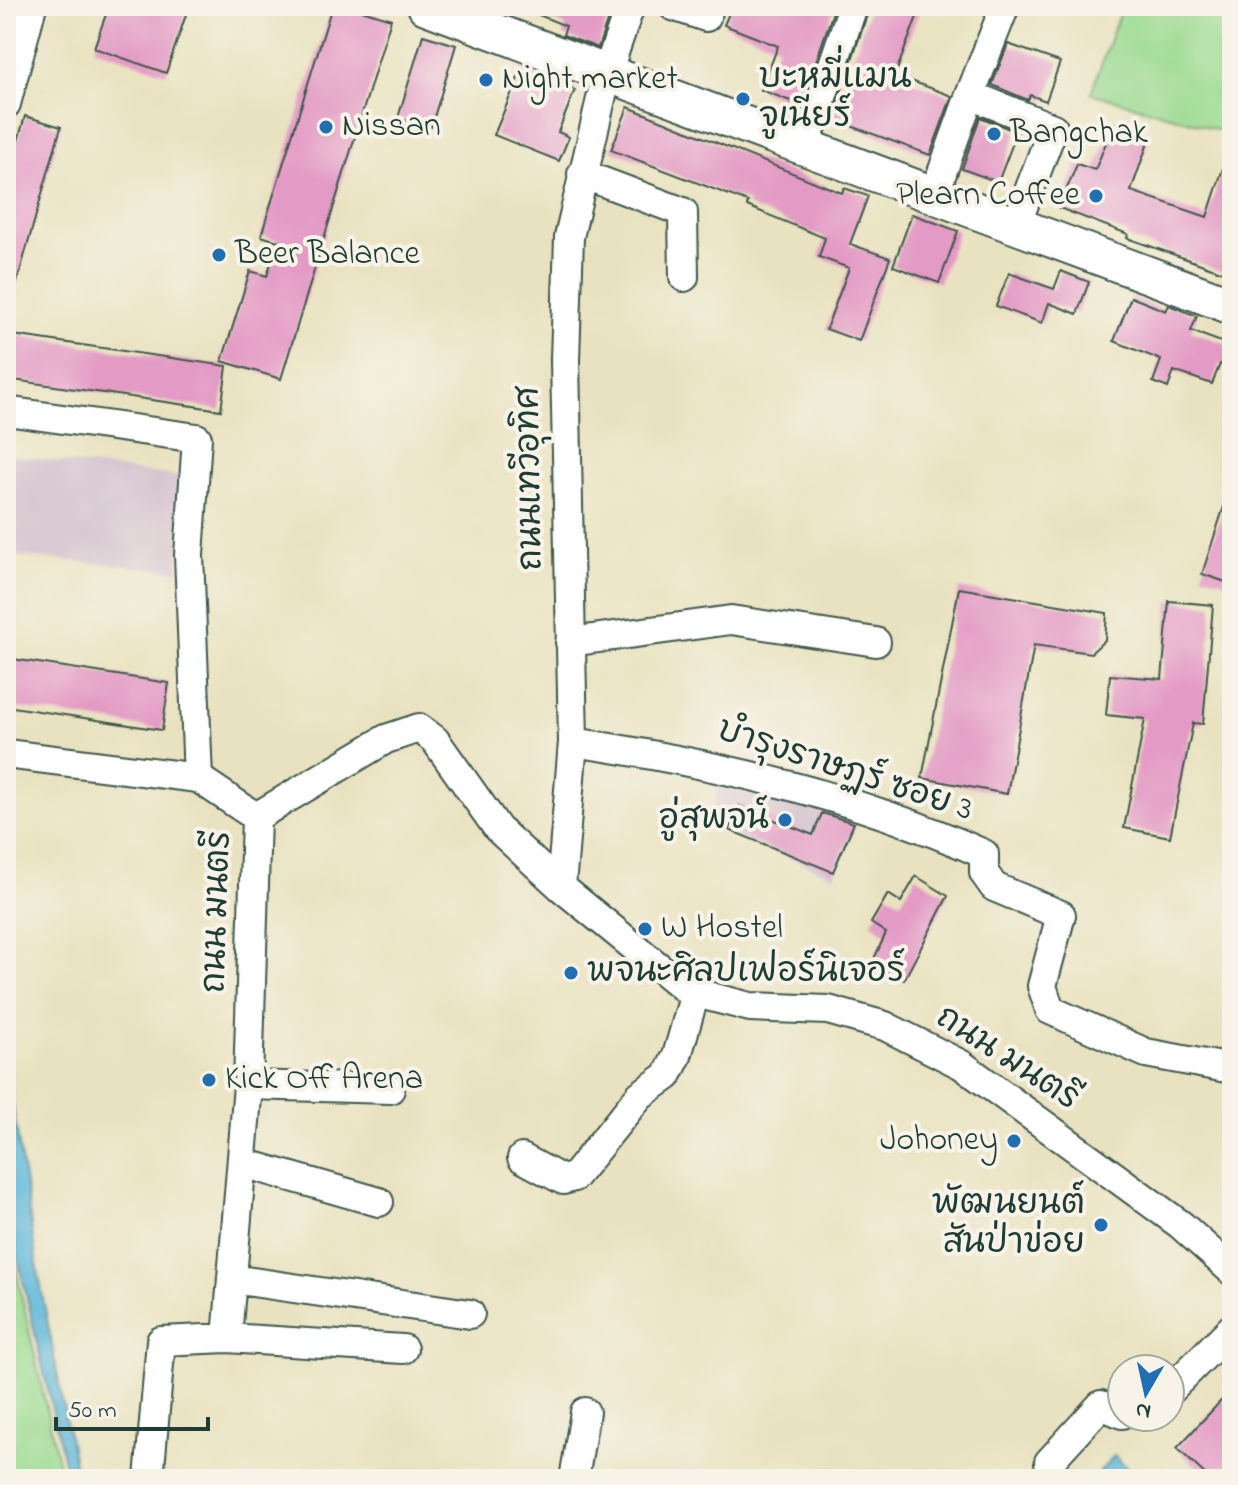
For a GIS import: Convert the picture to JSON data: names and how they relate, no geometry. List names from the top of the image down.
{
  "streets": {
    "street": ["ถนนเทวีอุทิศ", "บำรุงราษฏร์ ซอย 3", "ถนน มนตรี"]
  },
  "crossings": [
    ["ถนนเทวีอุทิศ", "บำรุงราษฏร์ ซอย 3"],
    ["ถนนเทวีอุทิศ", "ถนน มนตรี"]
  ],
  "places": [
    "Night market",
    "บะหมี่แมน จูเนียร์",
    "Nissan",
    "Bangchak",
    "Plearn Coffee",
    "Beer Balance",
    "อู่สุพจน์",
    "W Hostel",
    "พจนะศิลปเฟอร์นิเจอร์",
    "Kick Off Arena",
    "Johoney",
    "พัฒนยนต์ สันป่าข่อย"
  ],
  "scale_bar": "50 m",
  "north": "bottom"
}
